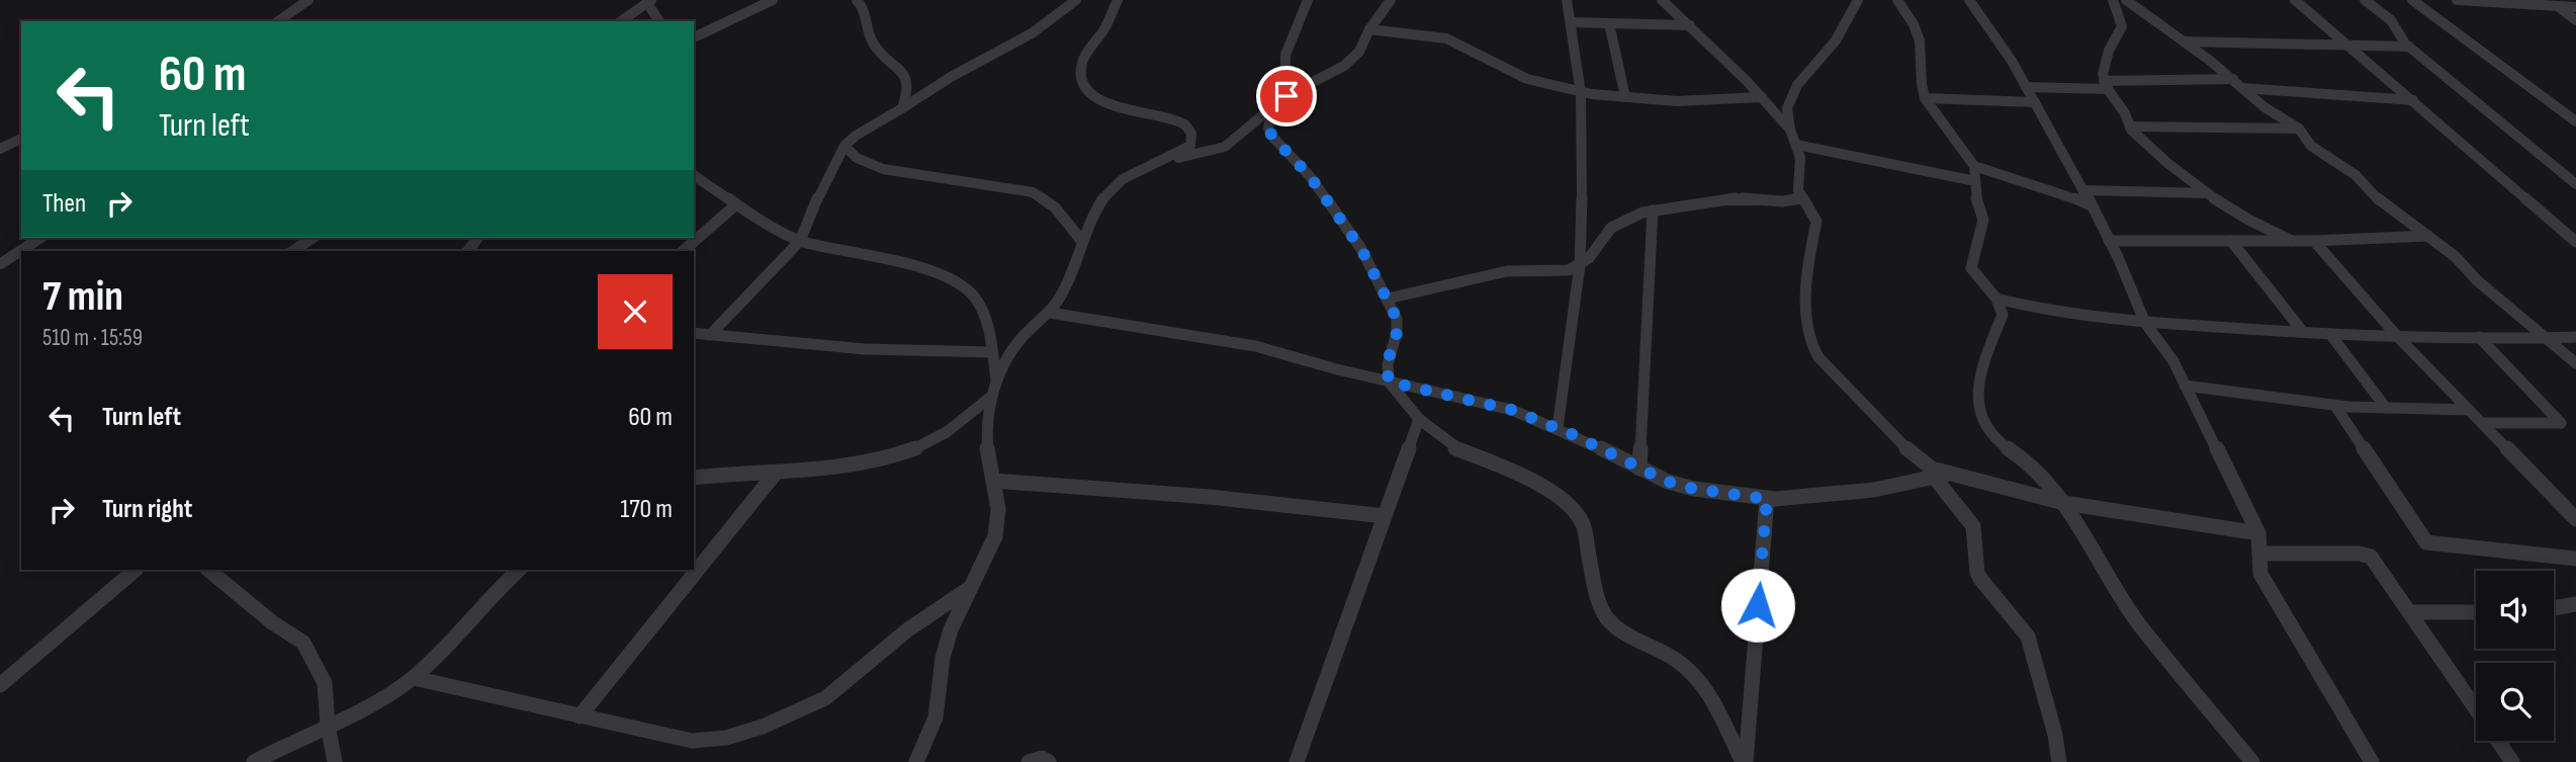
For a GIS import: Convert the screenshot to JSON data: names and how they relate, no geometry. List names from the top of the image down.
{
  "page": {
    "turn": ["60 m", "Turn left"],
    "then": "Then",
    "heading": ["7 min", "510 m · 15:59"],
    "list": [
      {
        "name": "Turn left",
        "value": "60 m"
      },
      {
        "name": "Turn right",
        "value": "170 m"
      }
    ]
  }
}
